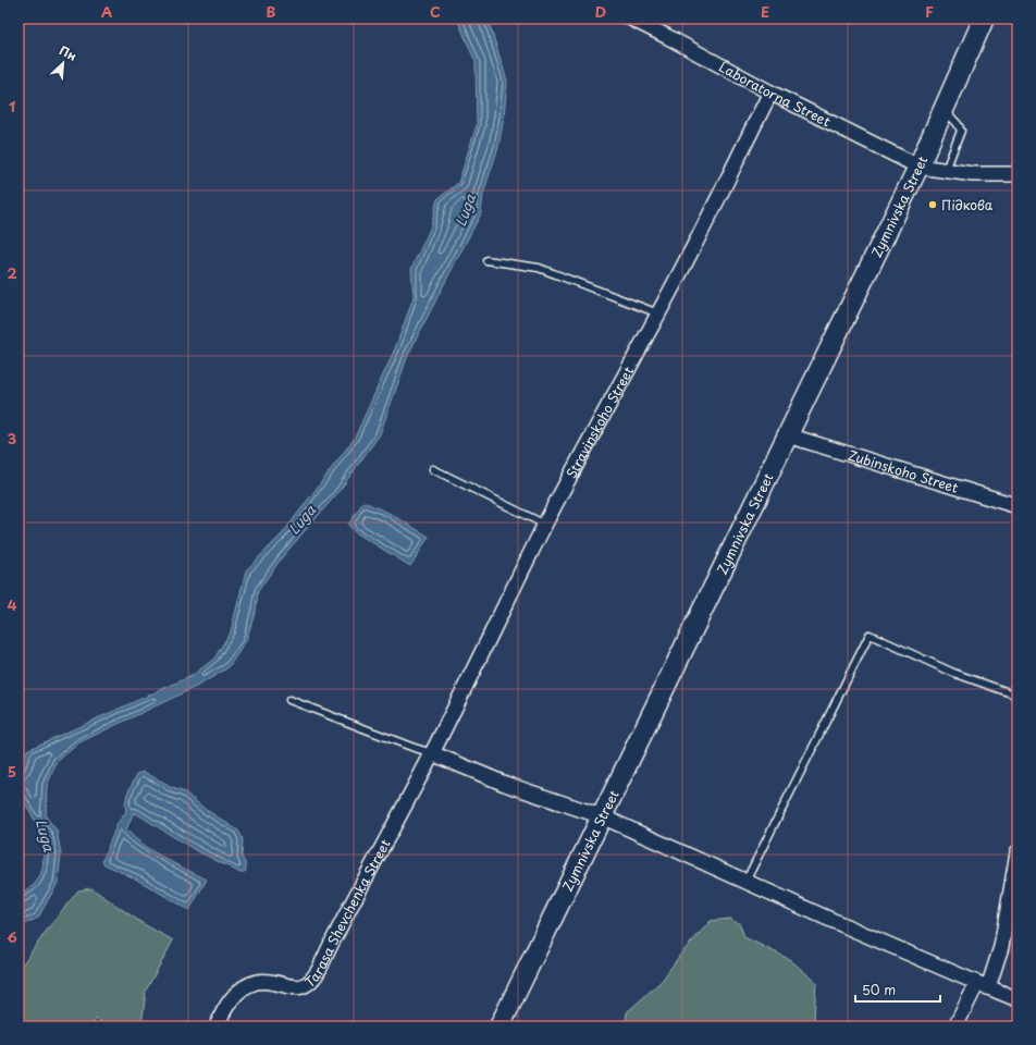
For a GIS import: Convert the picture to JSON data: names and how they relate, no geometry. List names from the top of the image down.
{
  "streets": {
    "main road": ["Zymnivska Street"],
    "street": [
      "Laboratorna Street",
      "Stravinskoho Street",
      "Zubinskoho Street",
      "Tarasa Shevchenka Street"
    ]
  },
  "crossings": [
    ["Laboratorna Street", "Zymnivska Street"],
    ["Laboratorna Street", "Stravinskoho Street"],
    ["Zymnivska Street", "Zubinskoho Street"],
    ["Stravinskoho Street", "Tarasa Shevchenka Street"]
  ],
  "water": ["Luga"],
  "places": ["Підкова"],
  "scale_bar": "50 m",
  "north": "top right",
  "grid": {
    "columns": [
      "A",
      "B",
      "C",
      "D",
      "E",
      "F"
    ],
    "rows": [
      "1",
      "2",
      "3",
      "4",
      "5",
      "6"
    ]
  }
}
